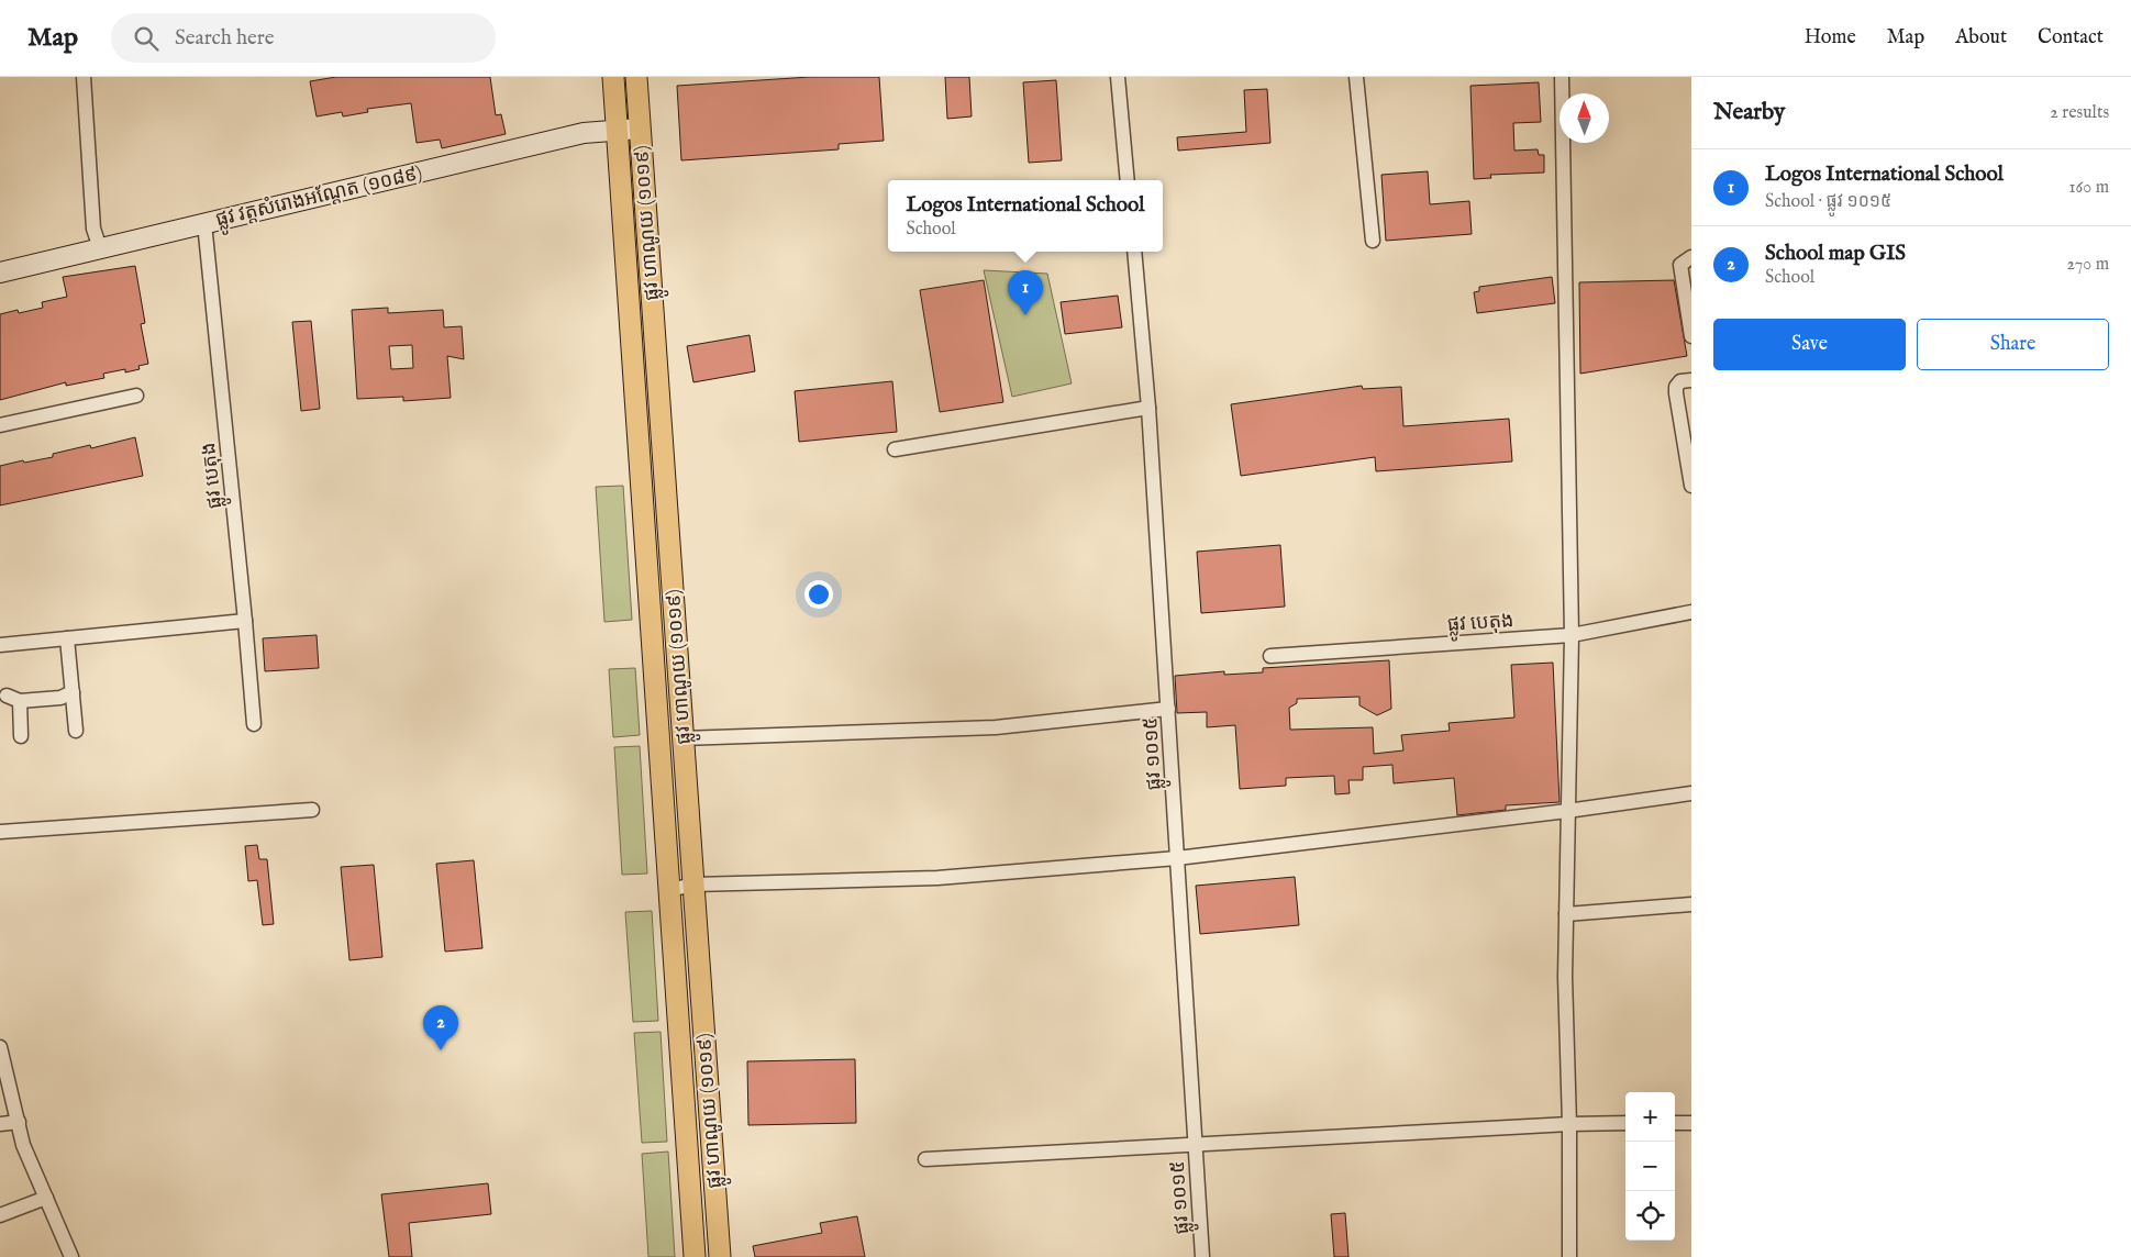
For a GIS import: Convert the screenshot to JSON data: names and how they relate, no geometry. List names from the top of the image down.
{
  "streets": {
    "main road": ["ផ្លូវ វត្តសំរោងអណ្ដែត (១០៨៩)", "ផ្លូវ ហាណូយ (១០១៩)"],
    "street": ["ផ្លូវ បេតុង", "ផ្លូវ ១០១៥"]
  },
  "crossings": [
    ["ផ្លូវ វត្តសំរោងអណ្ដែត (១០៨៩)", "ផ្លូវ ហាណូយ (១០១៩)"],
    ["ផ្លូវ វត្តសំរោងអណ្ដែត (១០៨៩)", "ផ្លូវ បេតុង"]
  ],
  "north": "top",
  "page": {
    "header": "Map",
    "search": "Search here",
    "nav": [
      "Home",
      "Map",
      "About",
      "Contact"
    ],
    "heading": ["Nearby", "2 results"],
    "list": [
      {
        "mark": "1",
        "name": "Logos International School",
        "note": "School · ផ្លូវ ១០១៥",
        "value": "160 m"
      },
      {
        "mark": "2",
        "name": "School map GIS",
        "note": "School",
        "value": "270 m"
      }
    ],
    "popup": ["Logos International School", "School"],
    "pins": ["1", "2"],
    "buttons": ["Save", "Share"],
    "map_buttons": ["+", "−"]
  }
}
